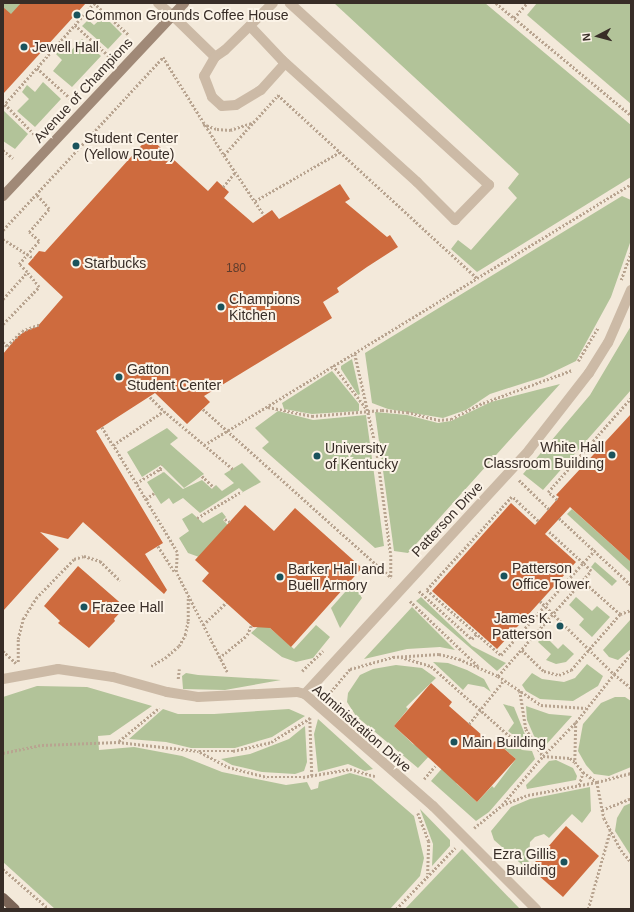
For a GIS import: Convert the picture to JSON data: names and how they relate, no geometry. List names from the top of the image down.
{
  "streets": {
    "main road": ["Avenue of Champions"],
    "street": ["Patterson Drive", "Administration Drive"]
  },
  "crossings": [
    ["Patterson Drive", "Administration Drive"]
  ],
  "places": [
    "Common Grounds Coffee House",
    "Jewell Hall",
    "Student Center (Yellow Route)",
    "Starbucks",
    "Champions Kitchen",
    "Gatton Student Center",
    "White Hall Classroom Building",
    "University of Kentucky",
    "Patterson Office Tower",
    "Barker Hall and Buell Armory",
    "Frazee Hall",
    "James K. Patterson",
    "Main Building",
    "Ezra Gillis Building"
  ],
  "house_numbers": ["180"],
  "north": "left"
}
